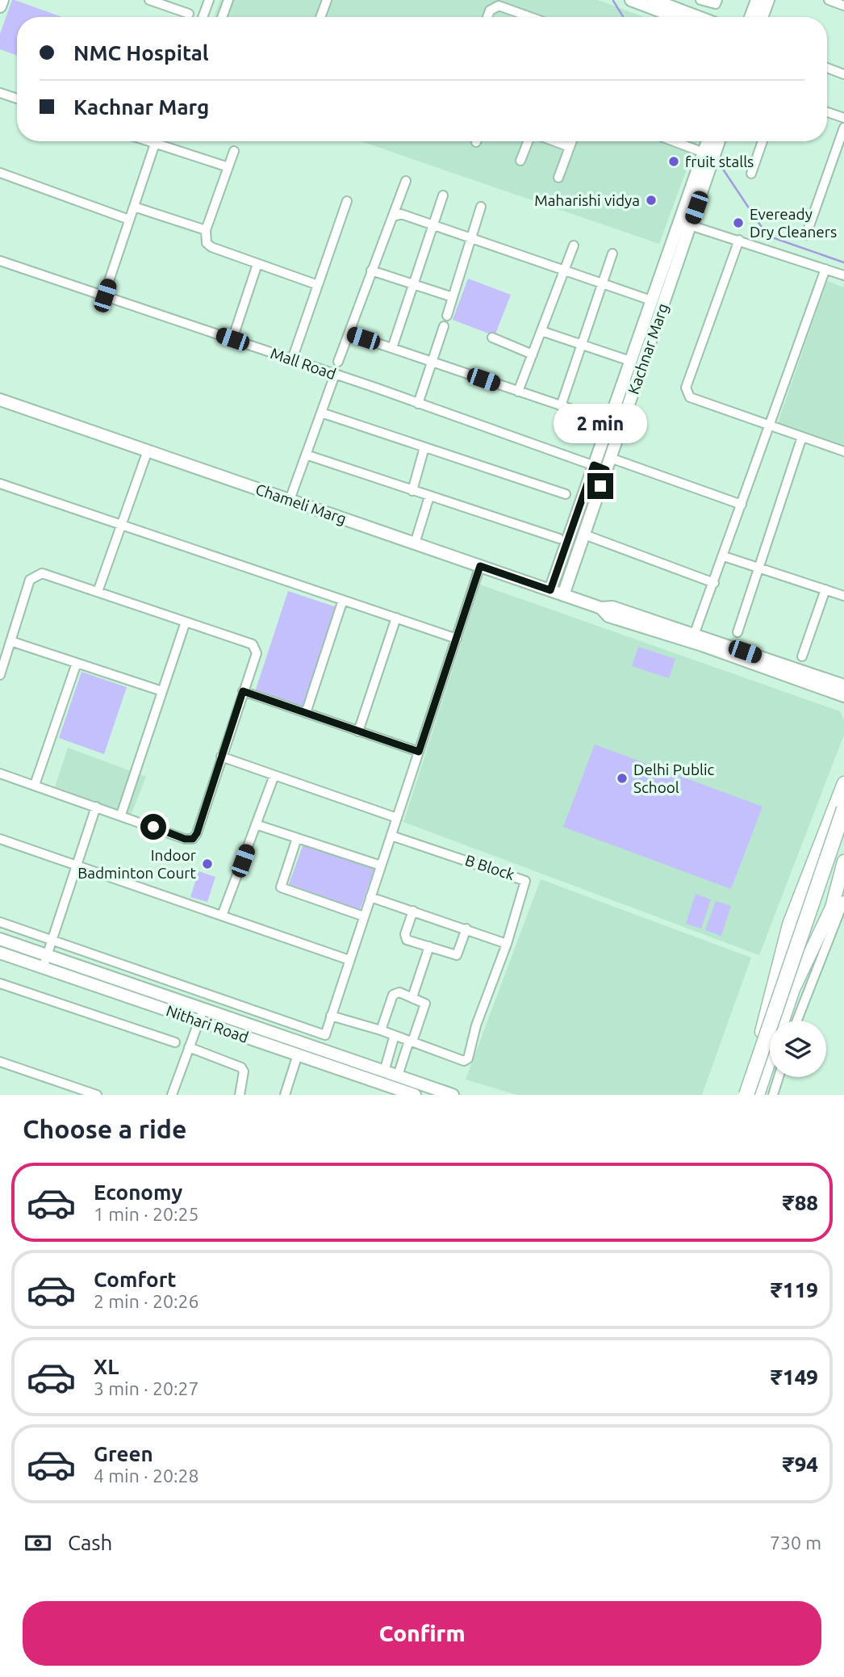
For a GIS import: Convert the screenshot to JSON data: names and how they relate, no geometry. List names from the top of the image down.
{
  "streets": {
    "street": [
      "Kachnar Marg",
      "Mall Road",
      "Chameli Marg",
      "B Block",
      "Nithari Road"
    ]
  },
  "crossings": [
    ["Kachnar Marg", "Mall Road"],
    ["Kachnar Marg", "Chameli Marg"]
  ],
  "places": [
    "fruit stalls",
    "Maharishi vidya",
    "Eveready Dry Cleaners",
    "Delhi Public School",
    "Indoor Badminton Court"
  ],
  "page": {
    "banner": ["NMC Hospital", "Kachnar Marg"],
    "bubble": "2 min",
    "heading": "Choose a ride",
    "list": [
      {
        "name": "Economy",
        "note": "1 min · 20:25",
        "value": "₹88"
      },
      {
        "name": "Comfort",
        "note": "2 min · 20:26",
        "value": "₹119"
      },
      {
        "name": "XL",
        "note": "3 min · 20:27",
        "value": "₹149"
      },
      {
        "name": "Green",
        "note": "4 min · 20:28",
        "value": "₹94"
      }
    ],
    "pay": ["Cash", "730 m"],
    "buttons": "Confirm"
  }
}
